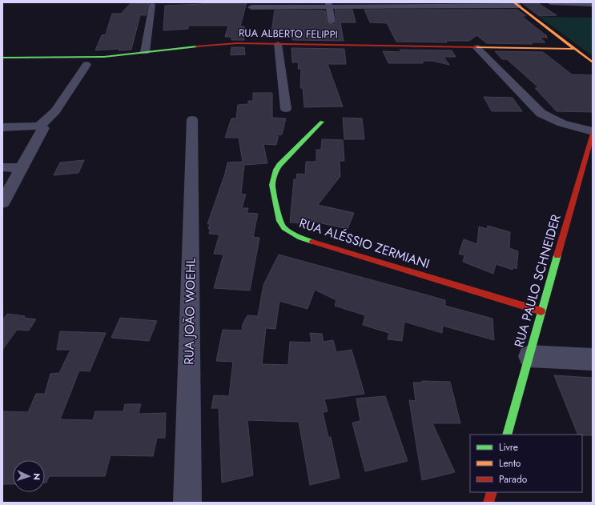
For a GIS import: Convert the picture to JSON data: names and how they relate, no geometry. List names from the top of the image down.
{
  "streets": {
    "street": [
      "RUA ALBERTO FELIPPI",
      "RUA ALÉSSIO ZERMIANI",
      "RUA PAULO SCHNEIDER",
      "RUA JOÃO WOEHL"
    ]
  },
  "crossings": [
    ["RUA ALÉSSIO ZERMIANI", "RUA PAULO SCHNEIDER"]
  ],
  "legend": ["Livre", "Lento", "Parado"],
  "north": "right"
}
